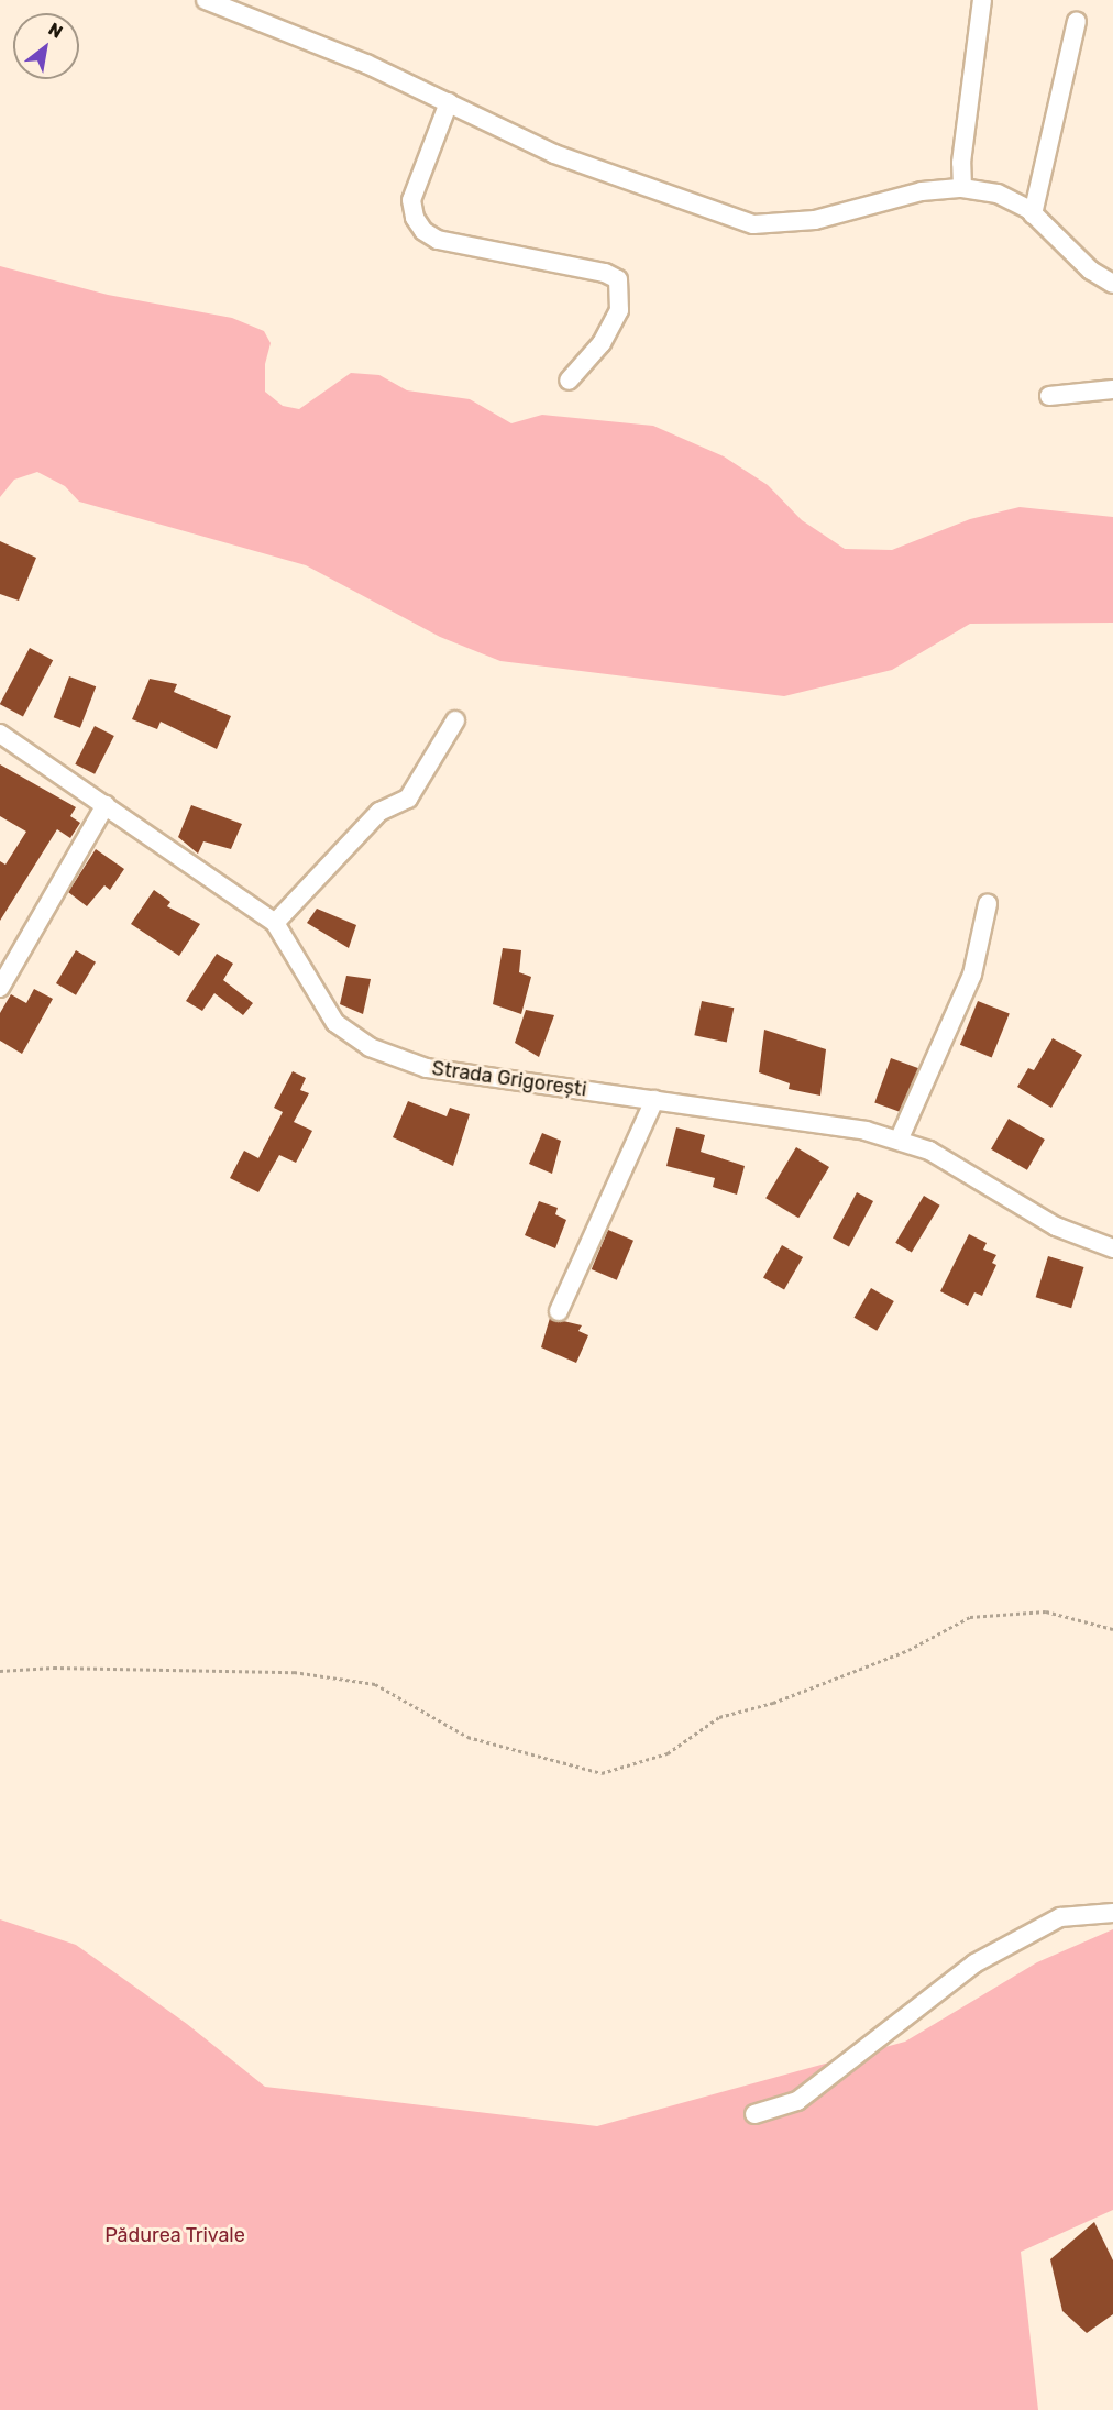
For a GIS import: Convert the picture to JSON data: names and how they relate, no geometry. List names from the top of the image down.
{
  "streets": {
    "street": ["Strada Grigorești"]
  },
  "parks": ["Pădurea Trivale"],
  "north": "top right"
}
